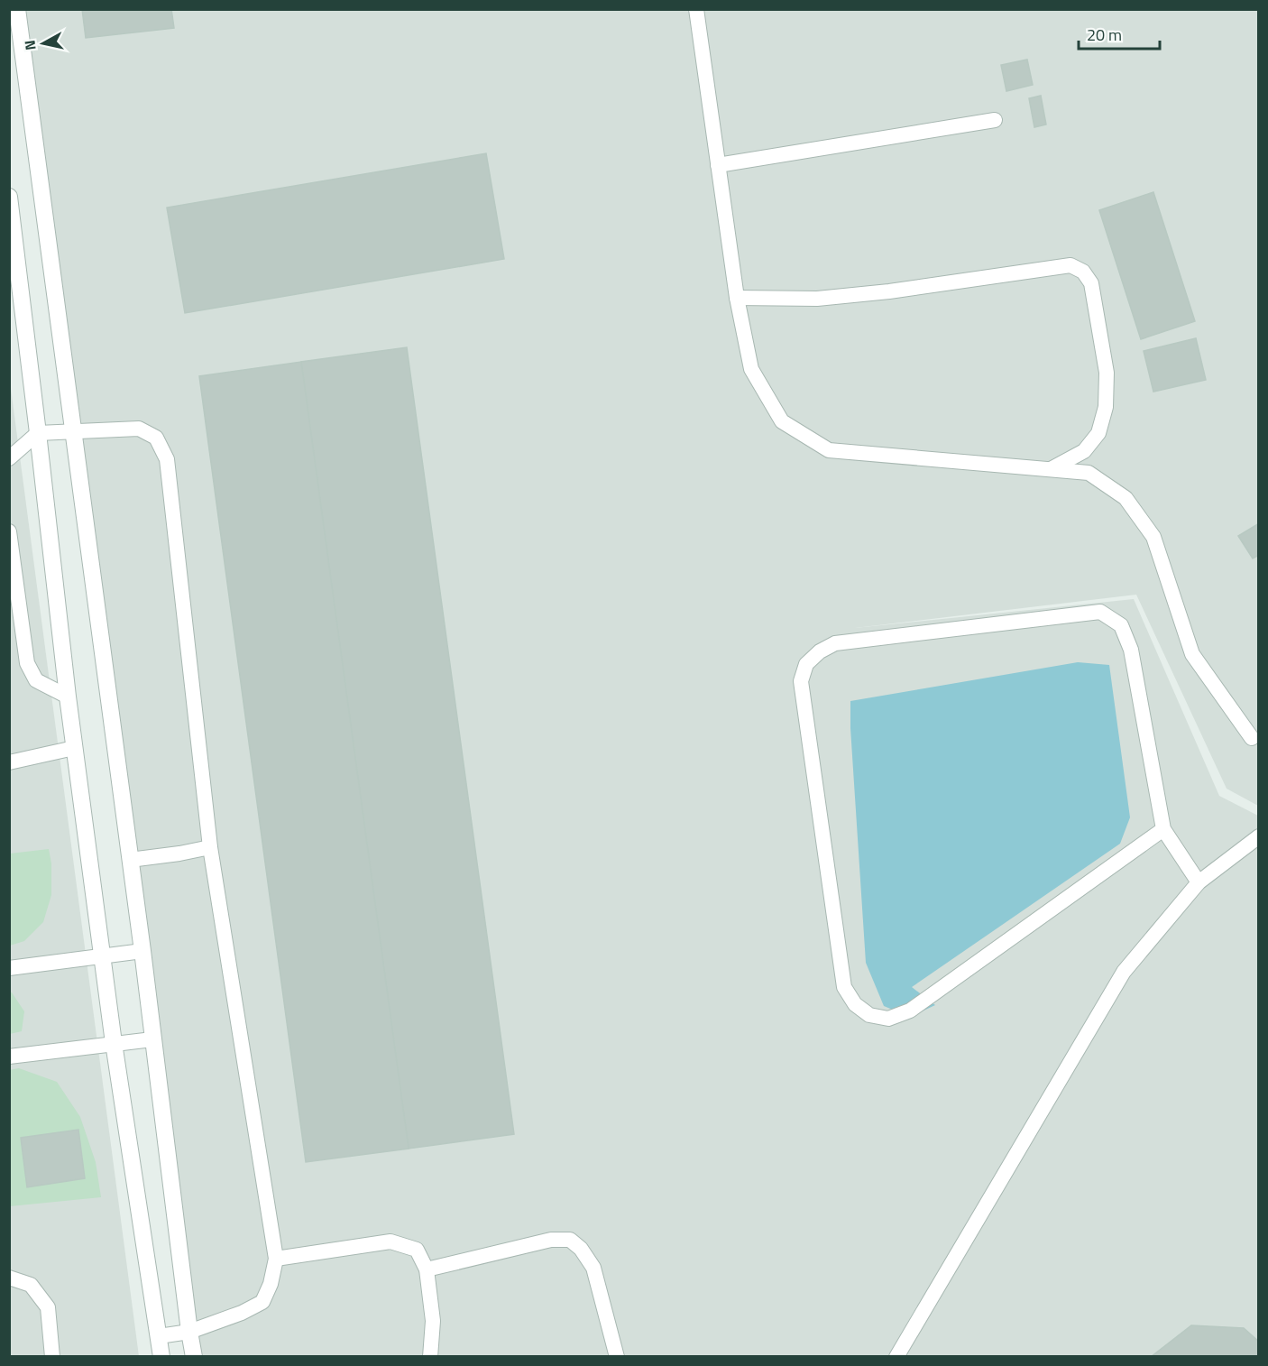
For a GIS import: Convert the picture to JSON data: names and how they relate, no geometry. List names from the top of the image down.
{
  "scale_bar": "20 m",
  "north": "left"
}
